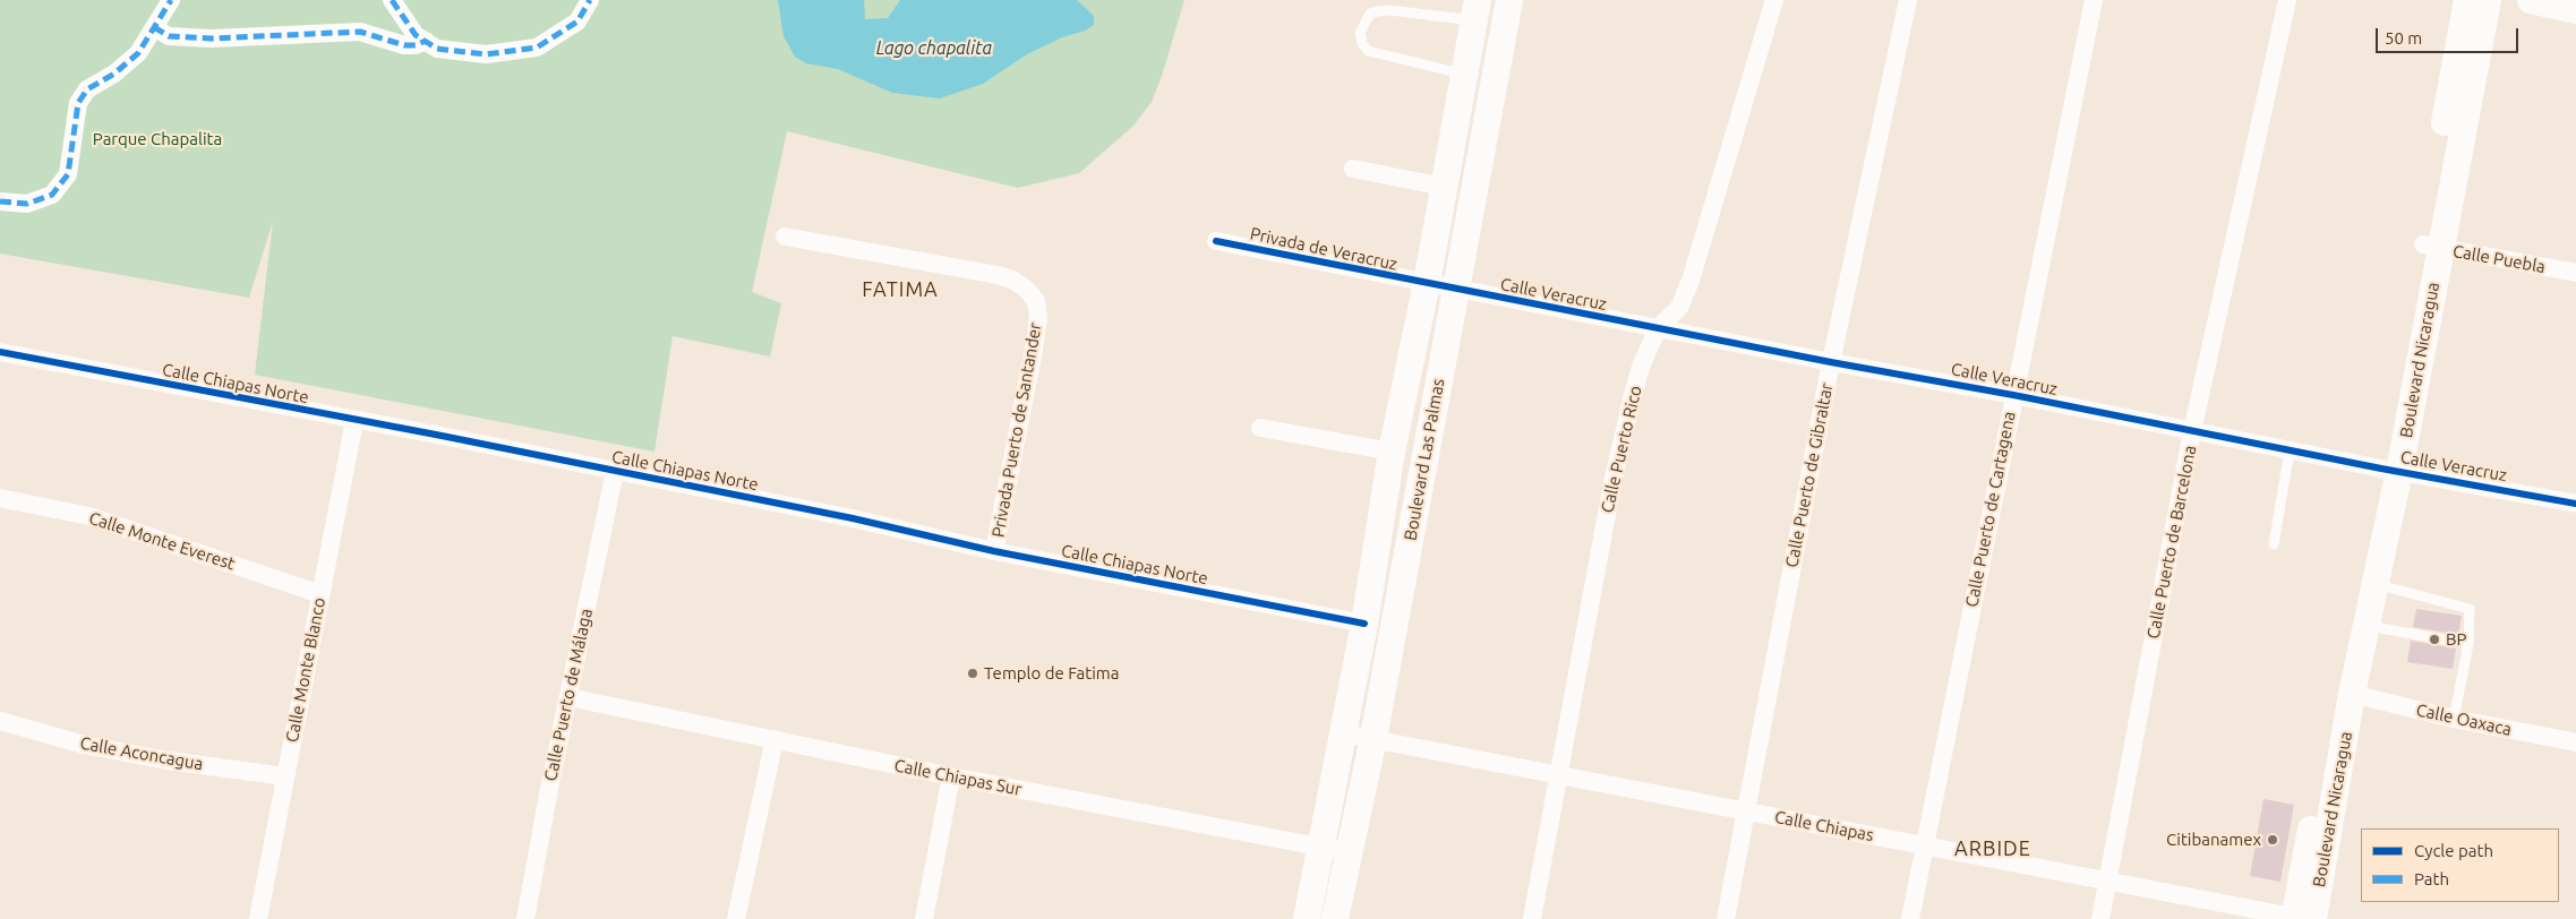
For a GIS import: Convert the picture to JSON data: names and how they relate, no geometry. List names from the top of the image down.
{
  "streets": {
    "street": [
      "Privada de Veracruz",
      "Calle Puebla",
      "Calle Veracruz",
      "Boulevard Nicaragua",
      "Calle Chiapas Norte",
      "Privada Puerto de Santander",
      "Calle Puerto Rico",
      "Boulevard Las Palmas",
      "Calle Puerto de Gibraltar",
      "Calle Puerto de Cartagena",
      "Calle Monte Everest",
      "Calle Puerto de Barcelona",
      "Calle Monte Blanco",
      "Calle Puerto de Málaga",
      "Calle Oaxaca",
      "Calle Aconcagua",
      "Calle Chiapas Sur",
      "Calle Chiapas"
    ]
  },
  "crossings": [
    ["Privada de Veracruz", "Calle Veracruz"],
    ["Privada de Veracruz", "Boulevard Las Palmas"],
    ["Calle Puebla", "Boulevard Nicaragua"],
    ["Calle Veracruz", "Boulevard Nicaragua"],
    ["Calle Veracruz", "Calle Puerto Rico"],
    ["Calle Veracruz", "Boulevard Las Palmas"],
    ["Calle Veracruz", "Calle Puerto de Gibraltar"],
    ["Calle Veracruz", "Calle Puerto de Cartagena"],
    ["Calle Veracruz", "Calle Puerto de Barcelona"],
    ["Boulevard Nicaragua", "Calle Oaxaca"],
    ["Boulevard Nicaragua", "Calle Chiapas"],
    ["Calle Chiapas Norte", "Privada Puerto de Santander"],
    ["Calle Chiapas Norte", "Boulevard Las Palmas"],
    ["Calle Chiapas Norte", "Calle Monte Blanco"],
    ["Calle Chiapas Norte", "Calle Puerto de Málaga"],
    ["Calle Puerto Rico", "Calle Chiapas"],
    ["Boulevard Las Palmas", "Calle Chiapas Sur"],
    ["Boulevard Las Palmas", "Calle Chiapas"],
    ["Calle Puerto de Gibraltar", "Calle Chiapas"],
    ["Calle Puerto de Cartagena", "Calle Chiapas"],
    ["Calle Monte Everest", "Calle Monte Blanco"],
    ["Calle Puerto de Barcelona", "Calle Chiapas"],
    ["Calle Monte Blanco", "Calle Aconcagua"],
    ["Calle Puerto de Málaga", "Calle Chiapas Sur"]
  ],
  "districts": ["FATIMA", "ARBIDE"],
  "water": ["Lago chapalita"],
  "parks": ["Parque Chapalita"],
  "places": ["BP", "Templo de Fatima", "Citibanamex"],
  "legend": ["Cycle path", "Path"],
  "scale_bar": "50 m"
}
